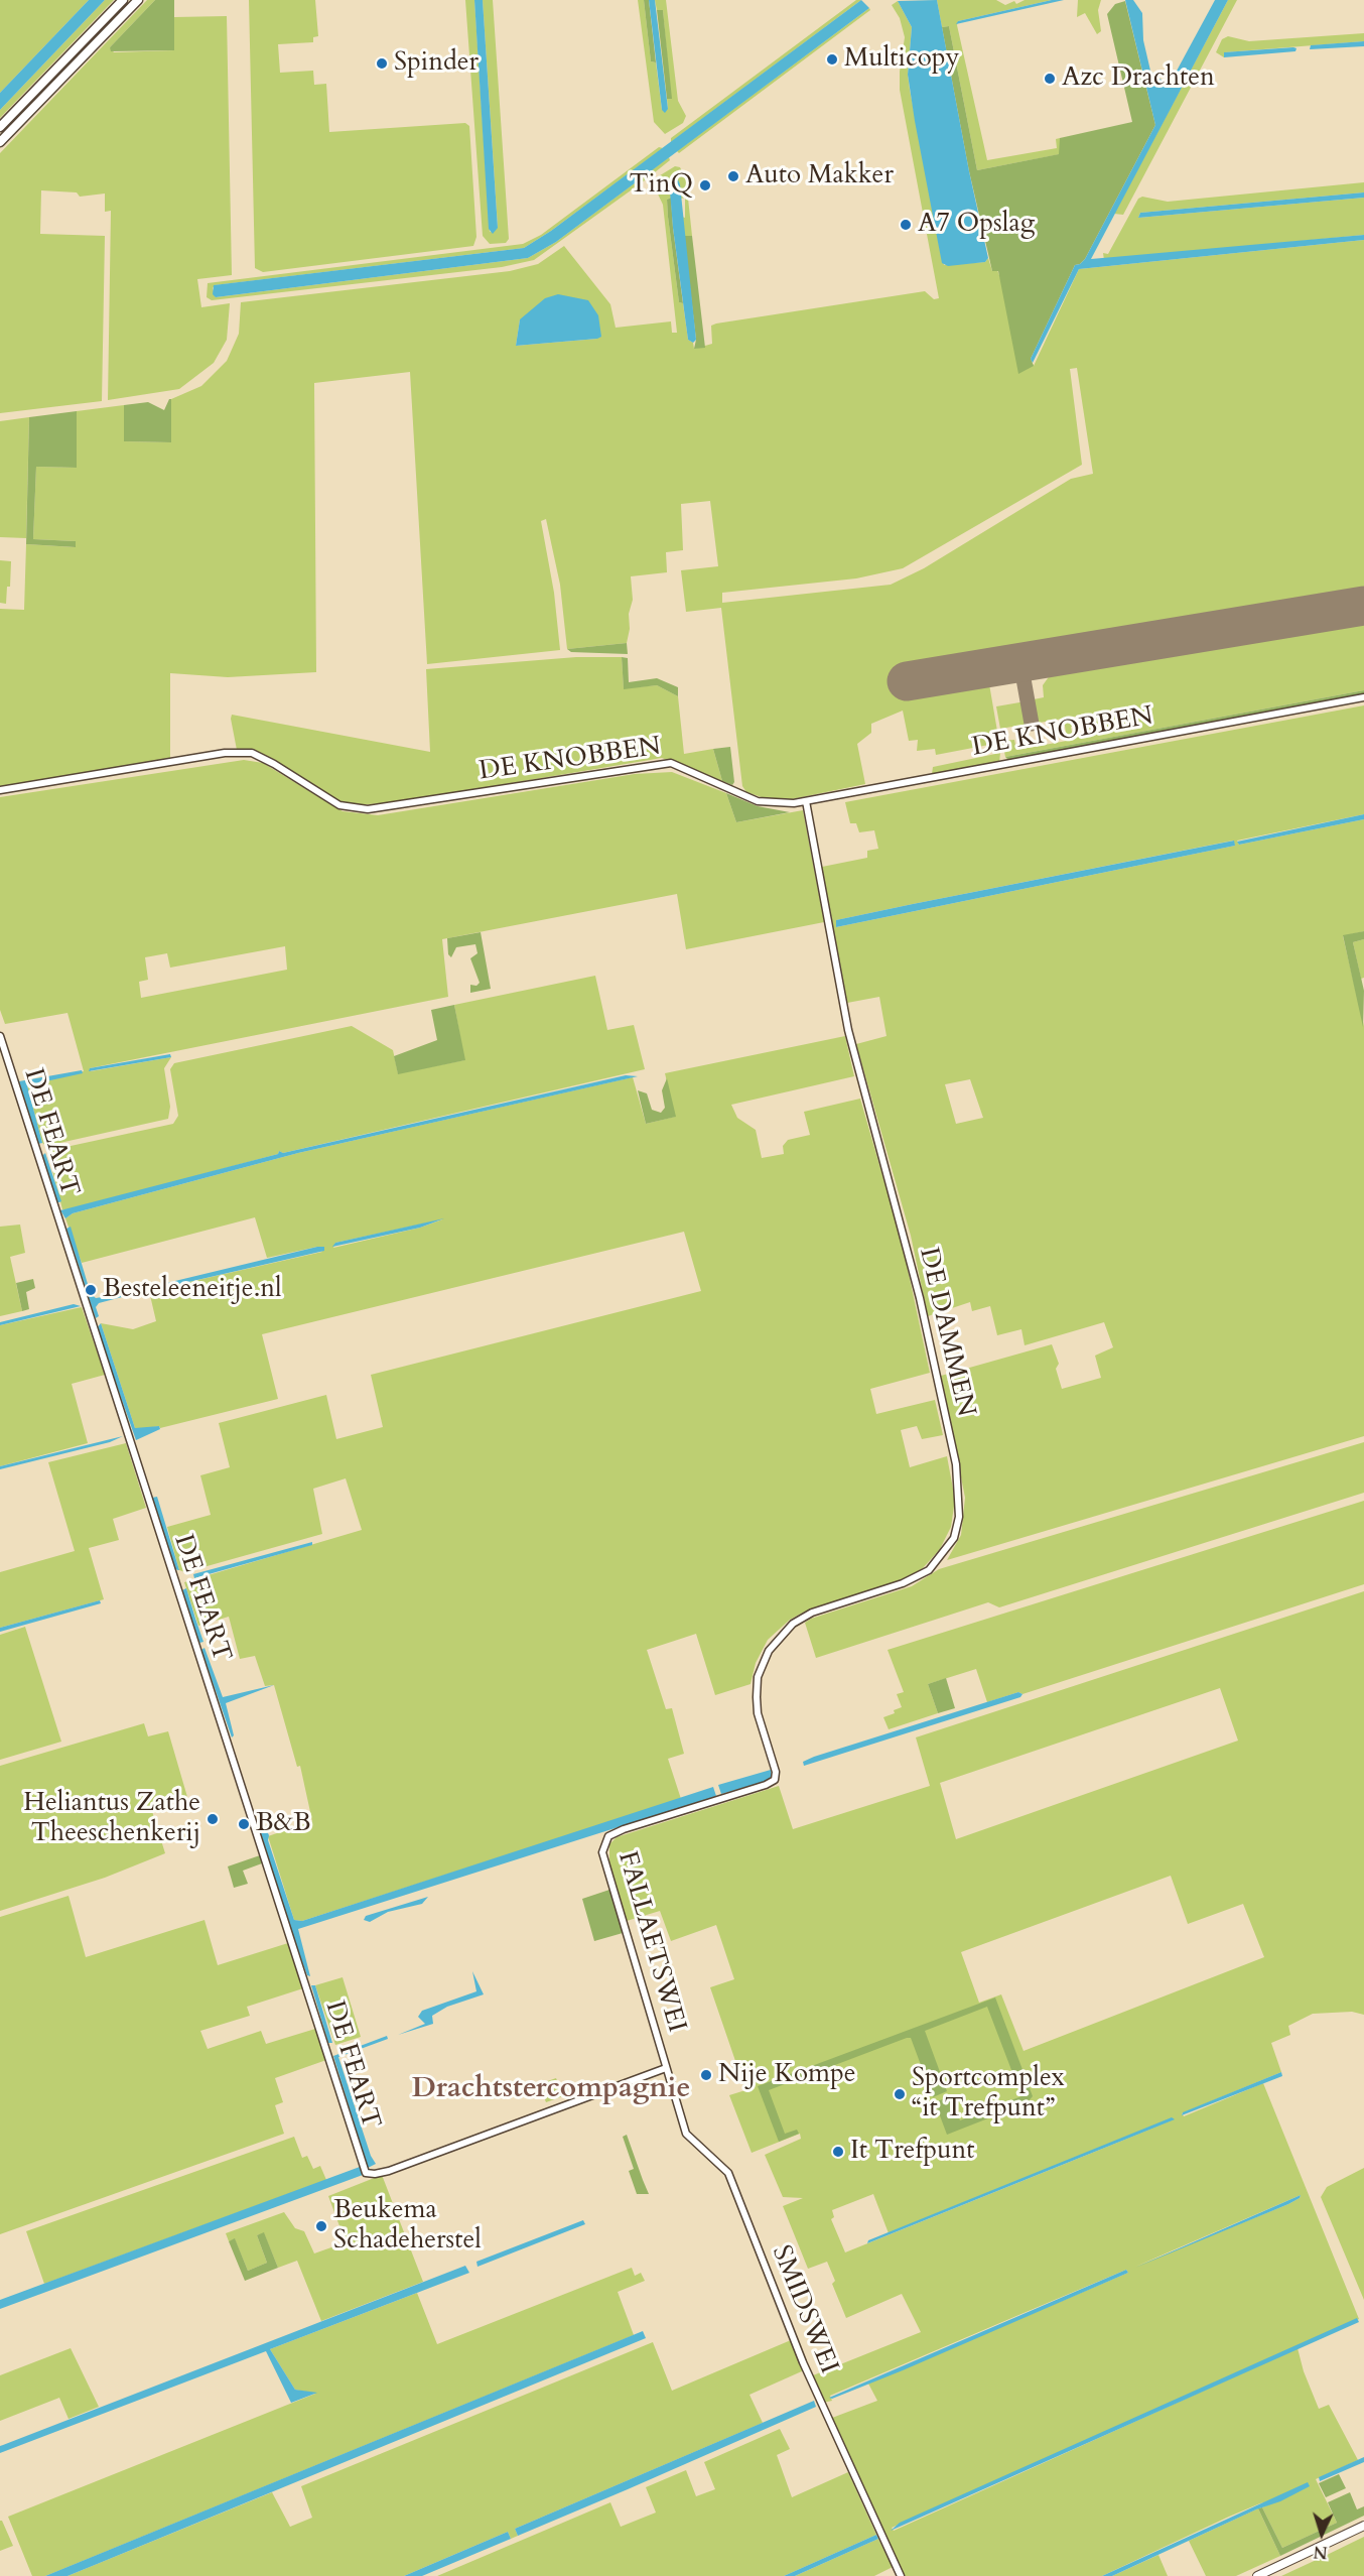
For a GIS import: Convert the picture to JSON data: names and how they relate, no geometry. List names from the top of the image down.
{
  "streets": {
    "street": [
      "DE KNOBBEN",
      "DE FEART",
      "DE DAMMEN",
      "FALLAETSWEI",
      "SMIDSWEI"
    ]
  },
  "crossings": [
    ["DE KNOBBEN", "DE DAMMEN"],
    ["DE FEART", "FALLAETSWEI"],
    ["DE FEART", "SMIDSWEI"],
    ["DE DAMMEN", "FALLAETSWEI"],
    ["FALLAETSWEI", "SMIDSWEI"]
  ],
  "districts": ["Drachtstercompagnie"],
  "places": [
    "Multicopy",
    "Spinder",
    "Azc Drachten",
    "Auto Makker",
    "TinQ",
    "A7 Opslag",
    "Besteleeneitje.nl",
    "Heliantus Zathe Theeschenkerij",
    "B&B",
    "Nije Kompe",
    "Sportcomplex “it Trefpunt”",
    "It Trefpunt",
    "Beukema Schadeherstel"
  ],
  "north": "bottom"
}
